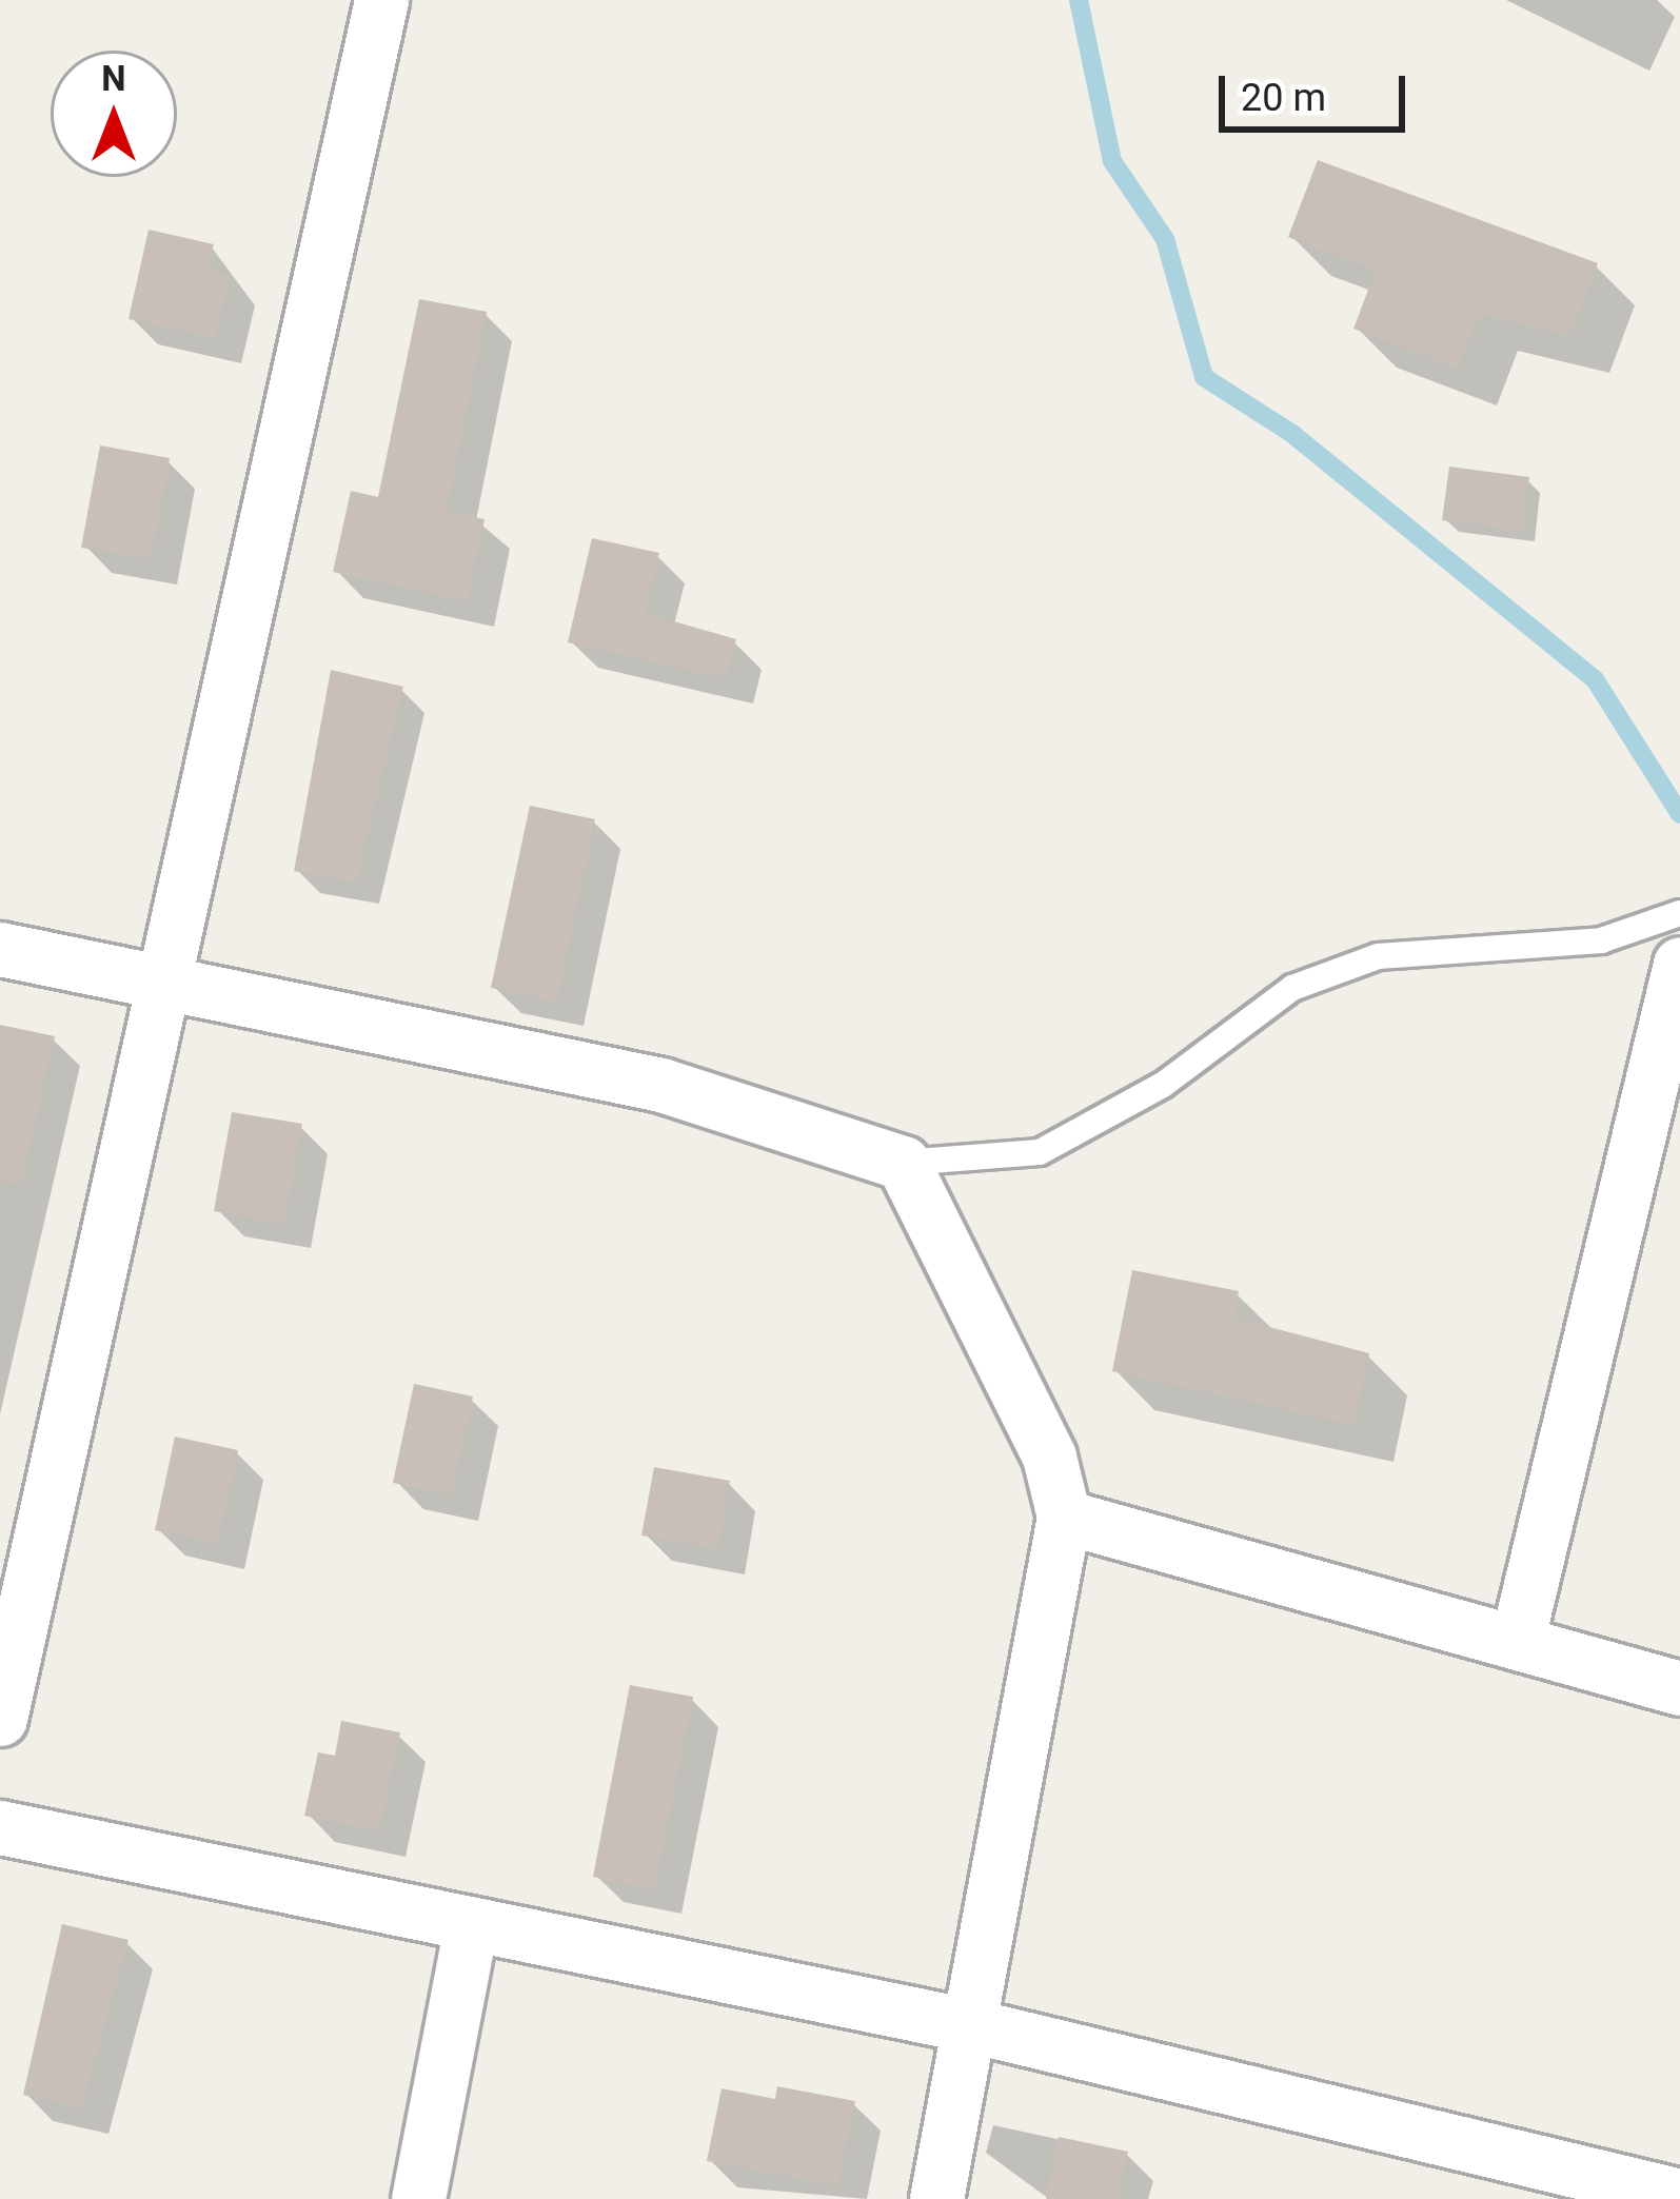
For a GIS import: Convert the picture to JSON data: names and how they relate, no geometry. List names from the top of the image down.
{
  "scale_bar": "20 m",
  "north": "top"
}
